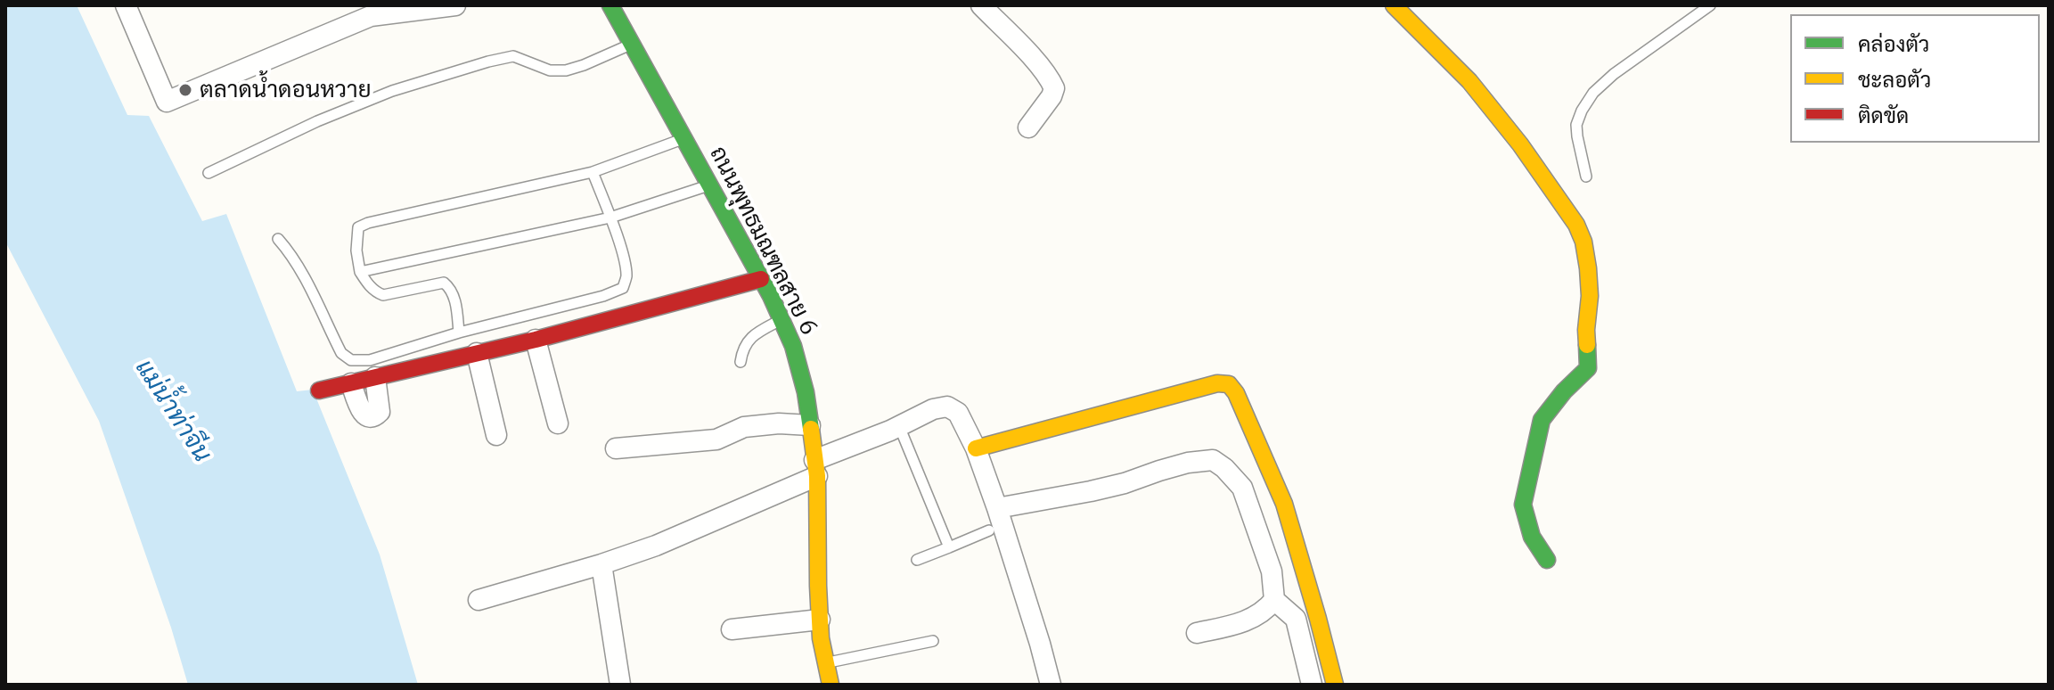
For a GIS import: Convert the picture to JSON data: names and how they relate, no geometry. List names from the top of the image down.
{
  "streets": {
    "street": ["ถนนพุทธมณฑลสาย 6"]
  },
  "water": ["แม่น้ำท่าจีน"],
  "places": ["ตลาดน้ำดอนหวาย"],
  "legend": ["คล่องตัว", "ชะลอตัว", "ติดขัด"]
}
